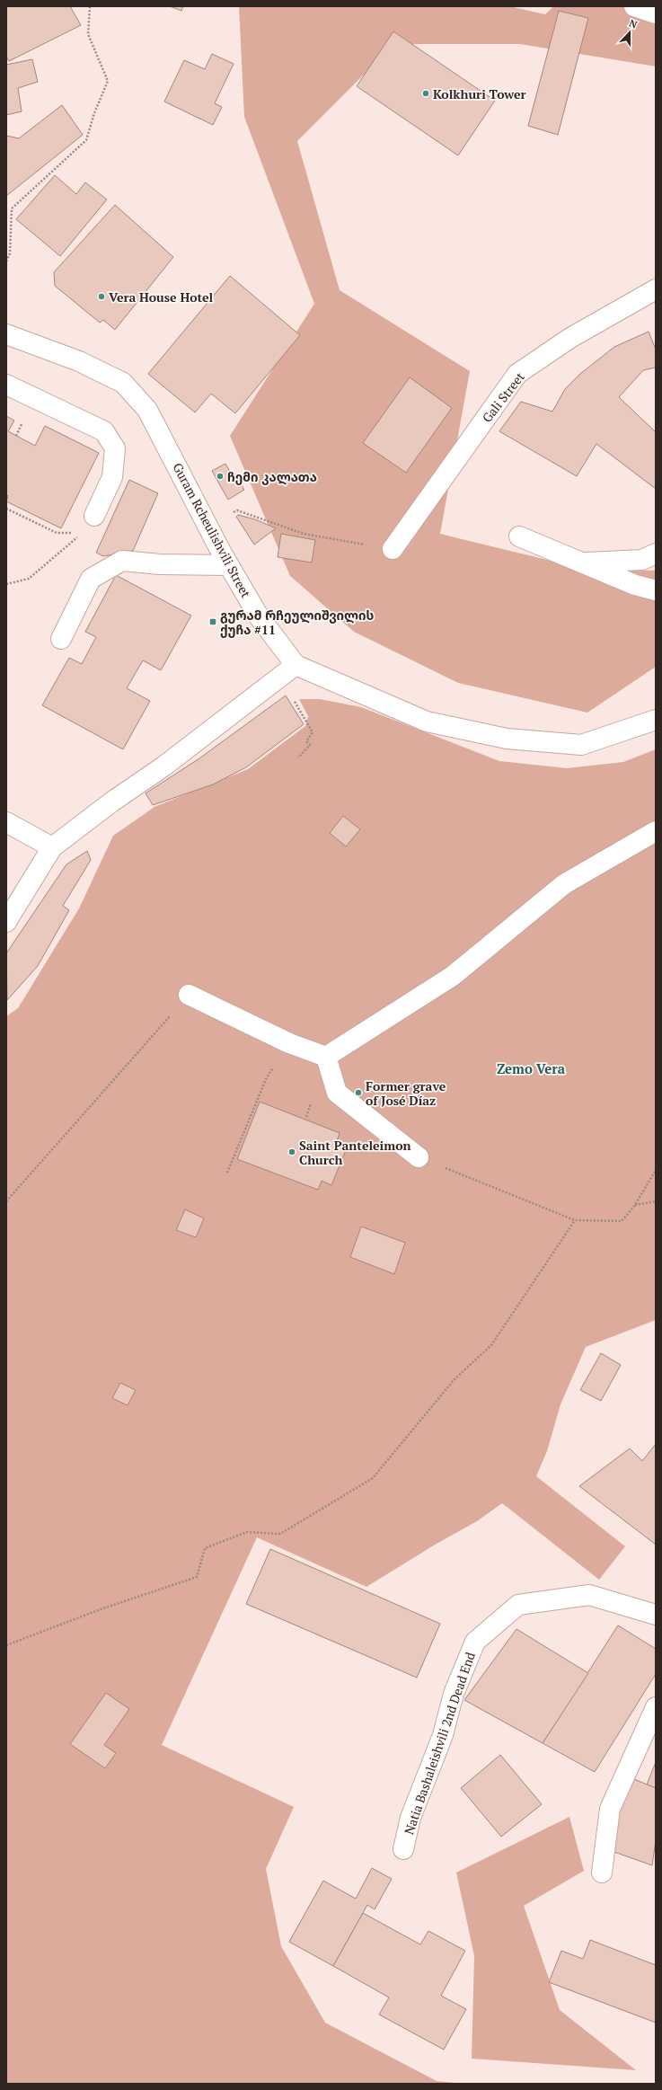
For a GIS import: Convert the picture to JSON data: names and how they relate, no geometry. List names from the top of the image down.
{
  "streets": {
    "street": ["Gali Street", "Guram Rcheulishvili Street", "Natia Bashaleishvili 2nd Dead End"]
  },
  "districts": ["Zemo Vera"],
  "places": {
    "other": [
      "Kolkhuri Tower",
      "Vera House Hotel",
      "ჩემი კალათა",
      "Former grave of José Díaz",
      "Saint Panteleimon Church"
    ],
    "transit": ["გურამ რჩეულიშვილის ქუჩა #11"]
  },
  "north": "top"
}
